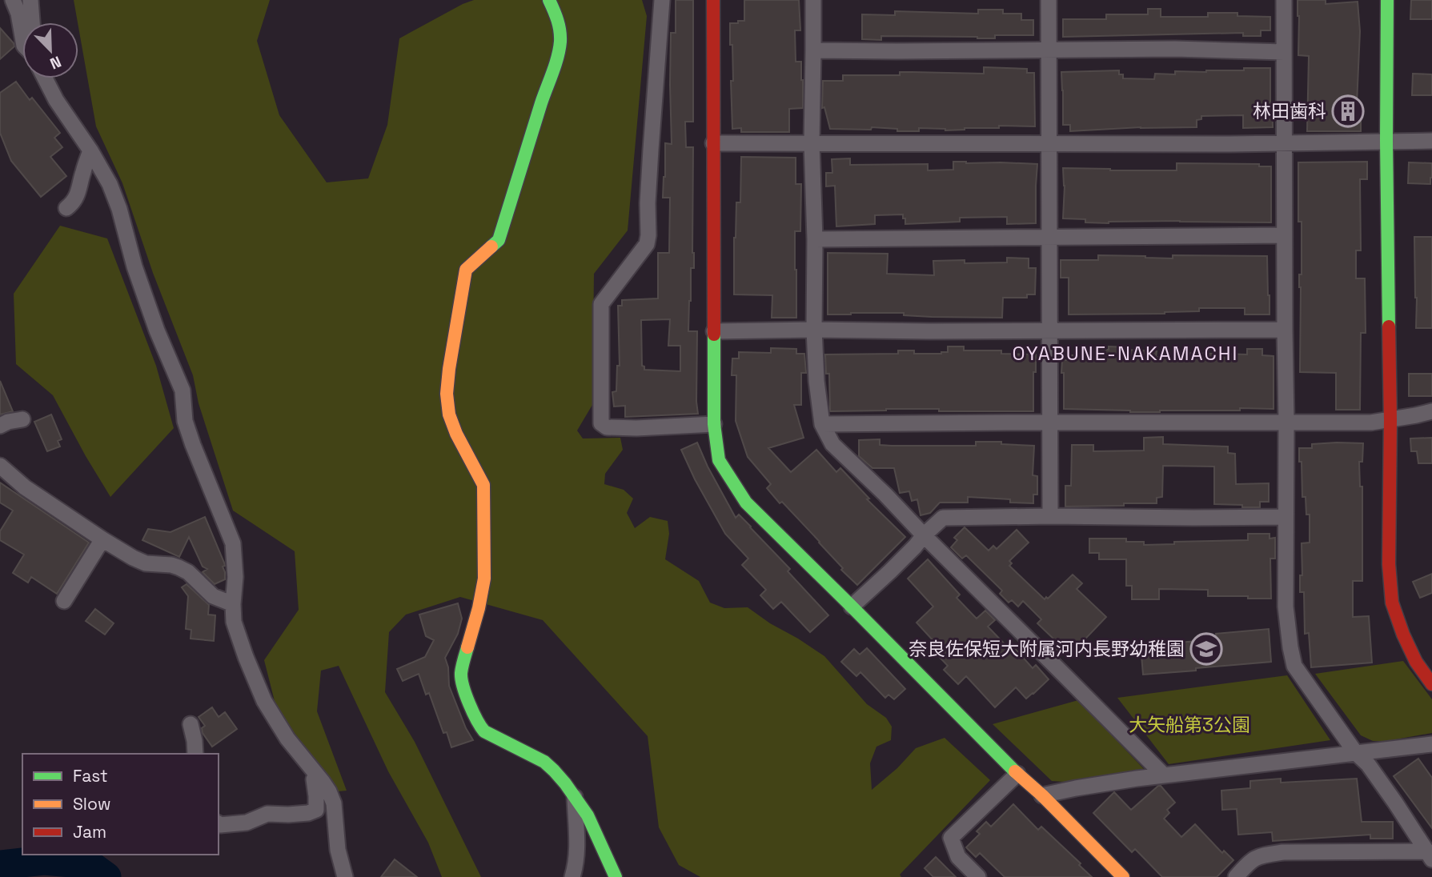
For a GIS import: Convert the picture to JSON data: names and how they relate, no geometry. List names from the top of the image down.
{
  "districts": ["OYABUNE-NAKAMACHI"],
  "parks": ["大矢船第3公園"],
  "places": {
    "building": ["林田歯科"],
    "school or university": ["奈良佐保短大附属河内長野幼稚園"]
  },
  "legend": ["Fast", "Slow", "Jam"],
  "north": "bottom right"
}
